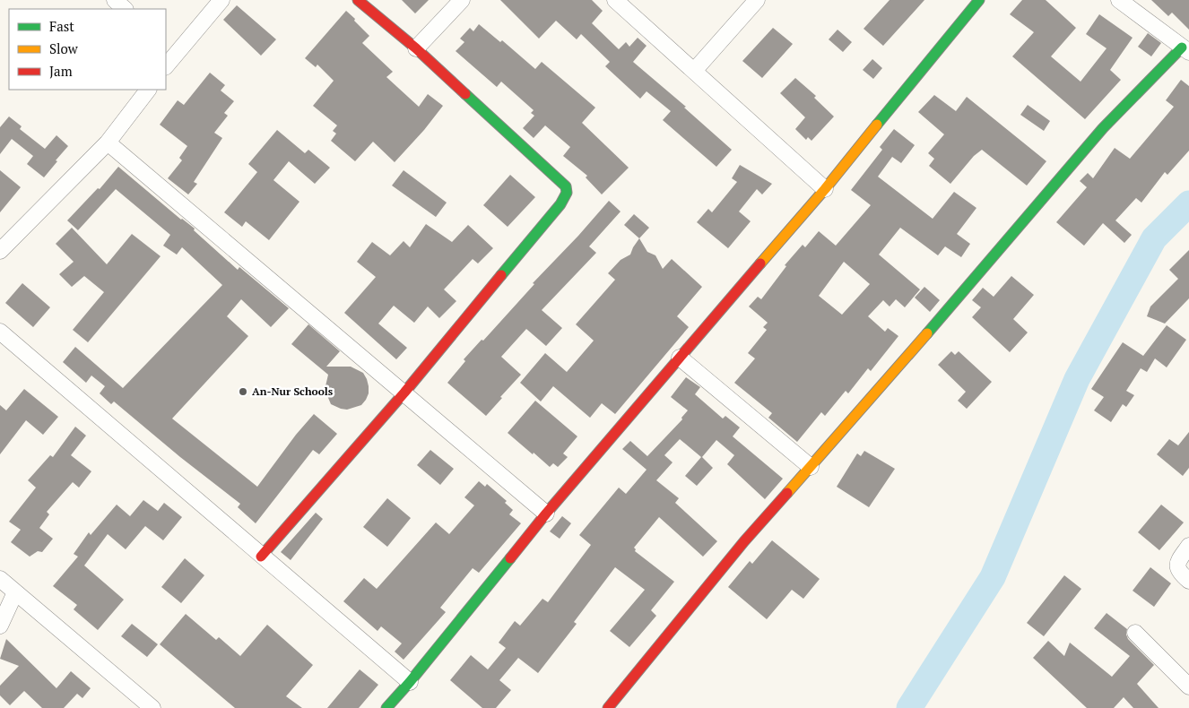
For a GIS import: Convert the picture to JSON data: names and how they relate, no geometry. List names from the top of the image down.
{
  "places": ["An-Nur Schools"],
  "legend": ["Fast", "Slow", "Jam"]
}
